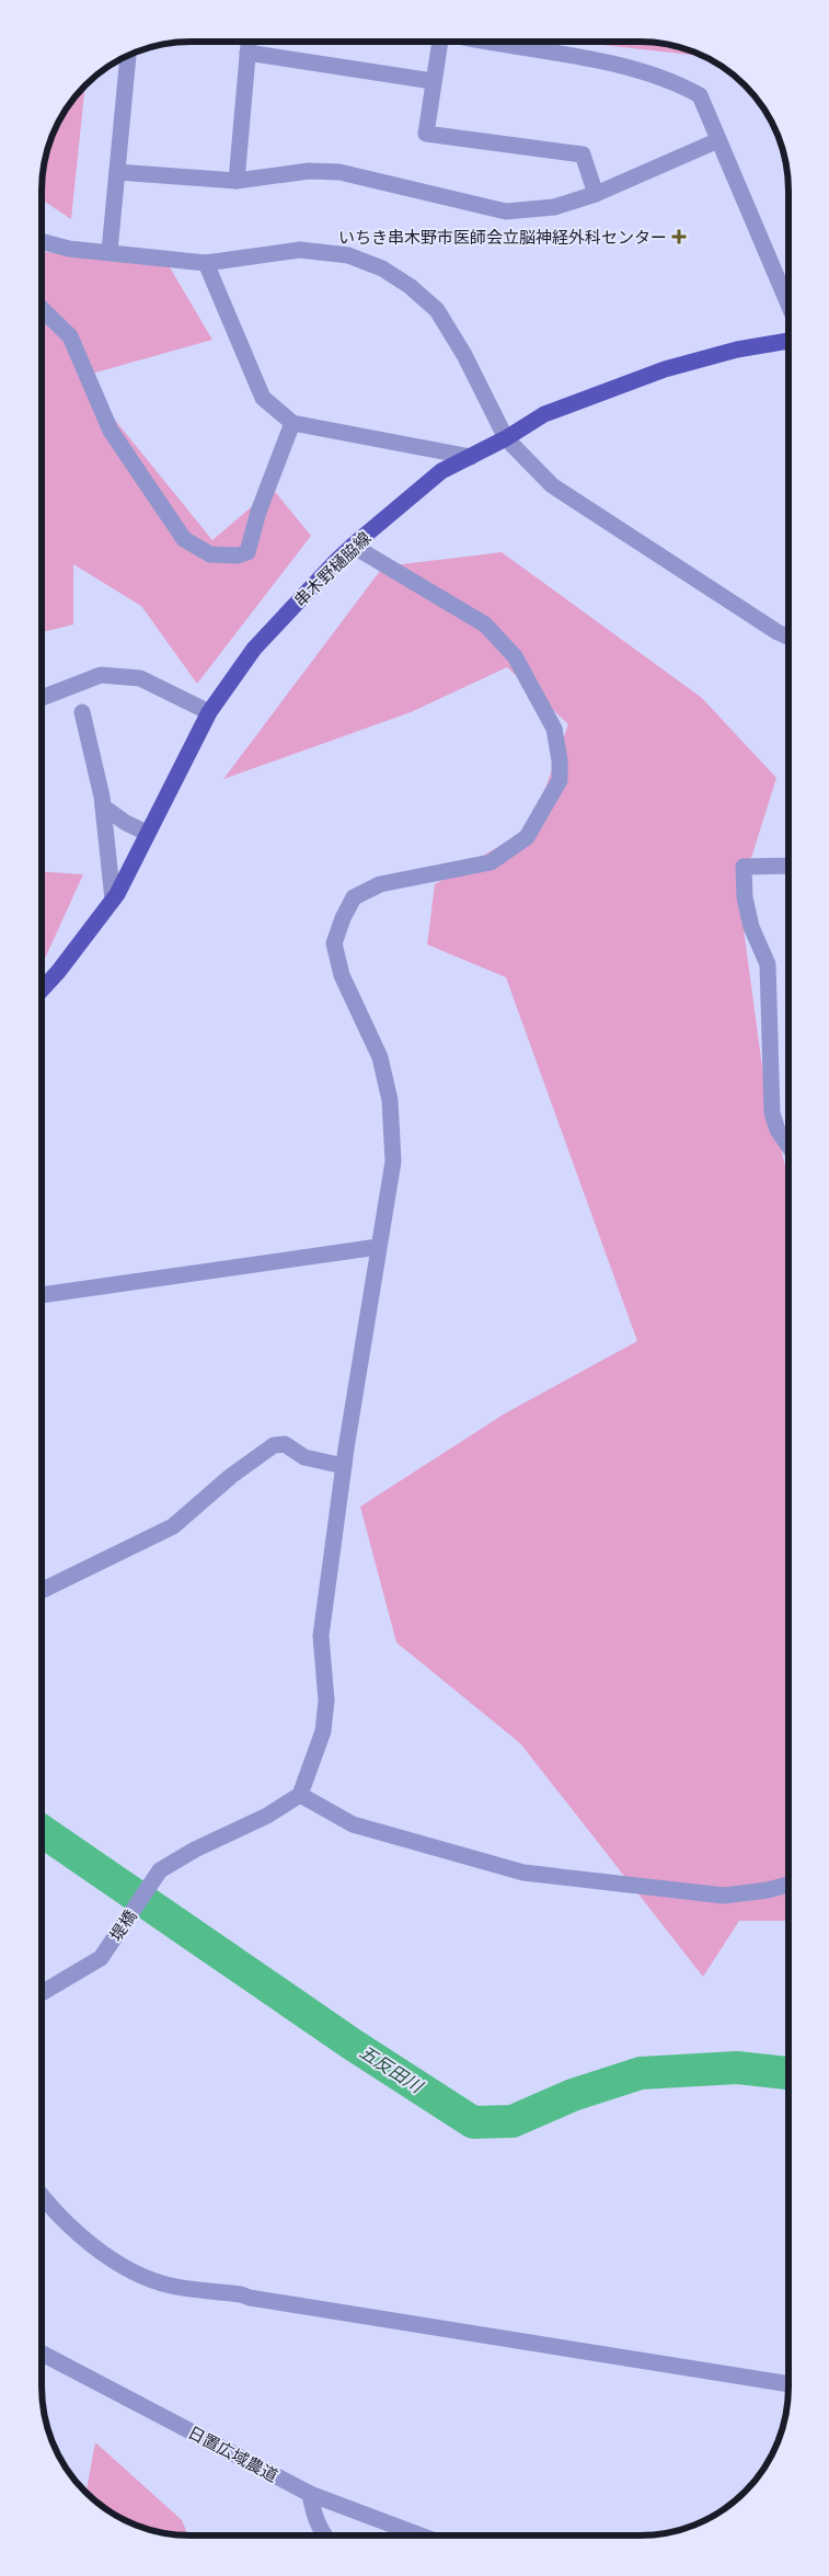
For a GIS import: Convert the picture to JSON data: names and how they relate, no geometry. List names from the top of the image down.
{
  "streets": {
    "main road": ["串木野樋脇線"],
    "street": ["堤橋", "日置広域農道"]
  },
  "water": ["五反田川"],
  "places": {
    "health": ["いちき串木野市医師会立脳神経外科センター"]
  }
}
